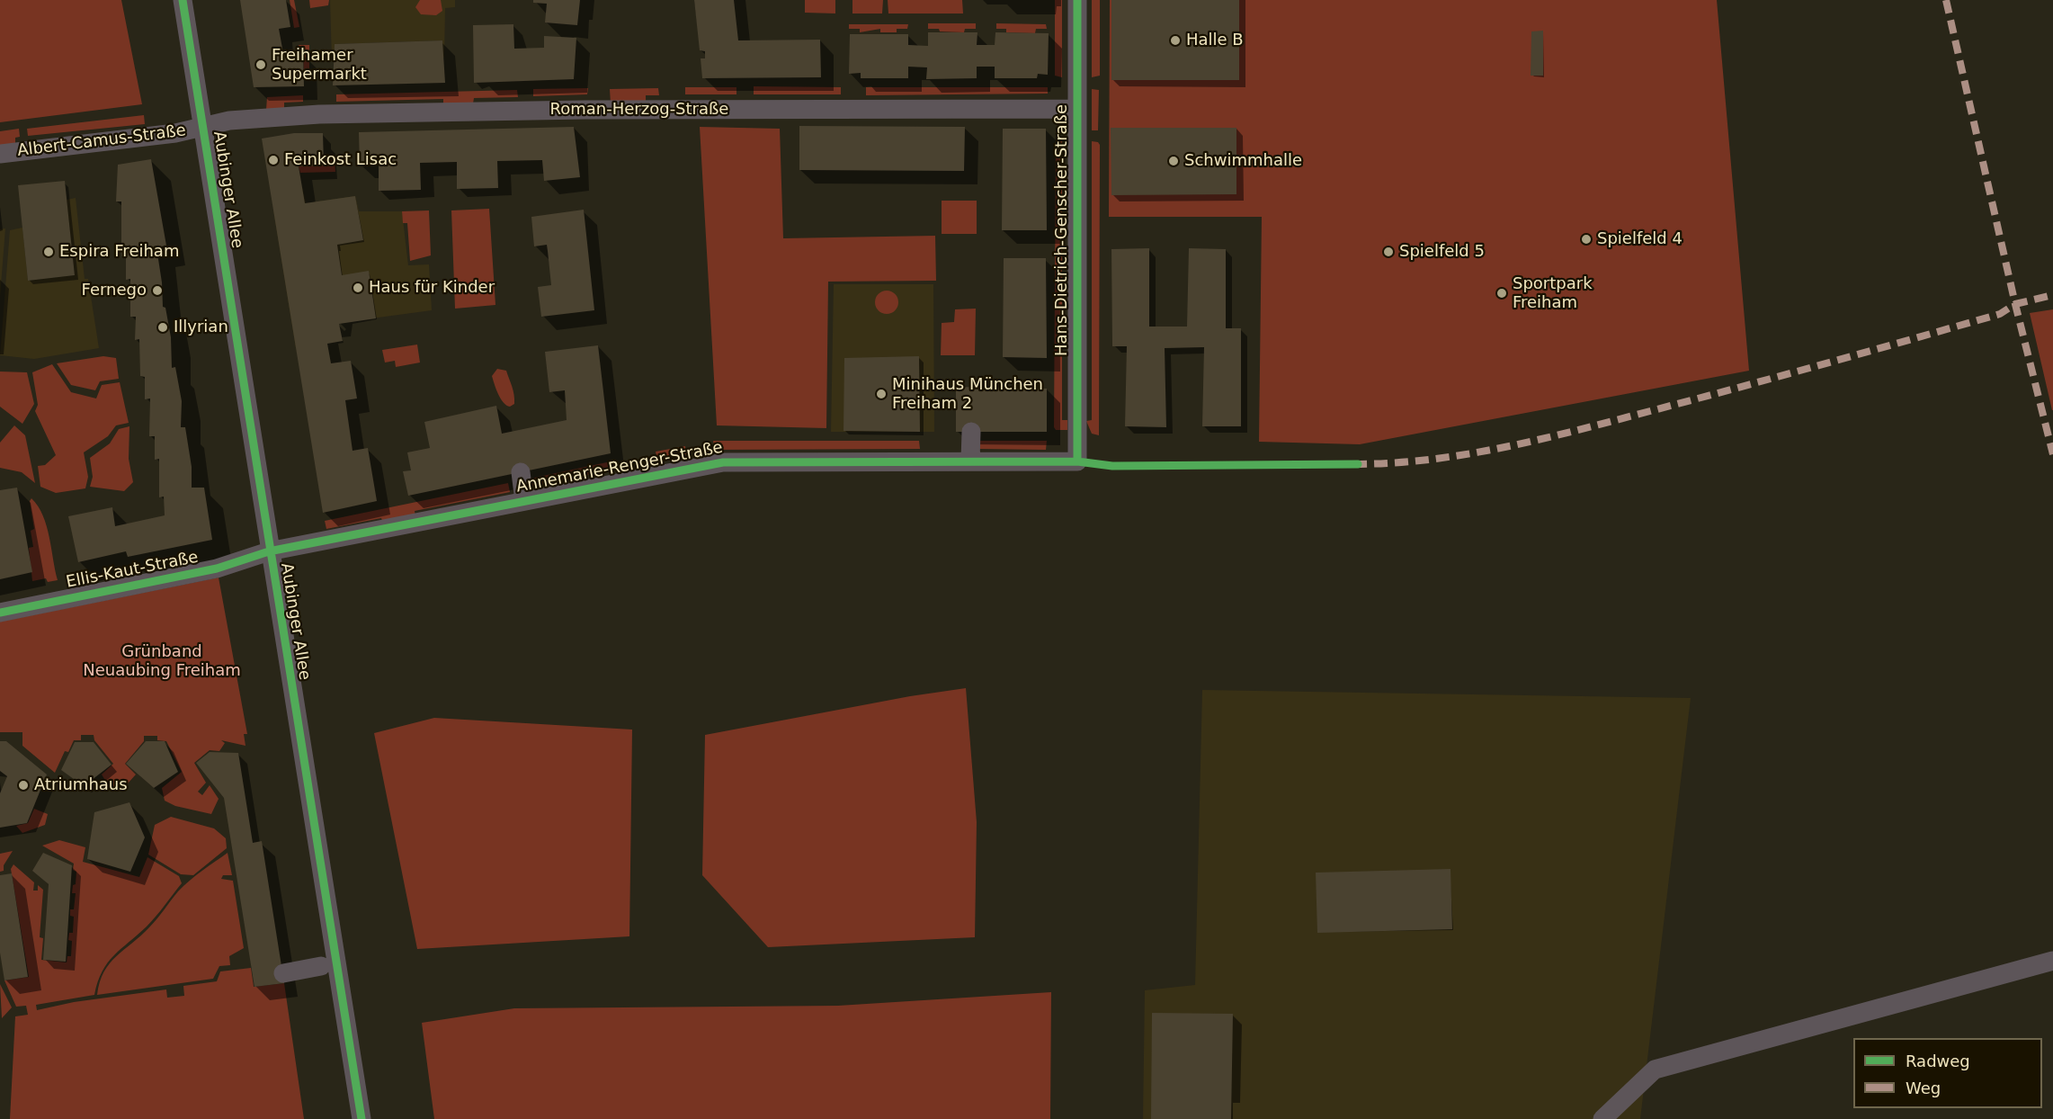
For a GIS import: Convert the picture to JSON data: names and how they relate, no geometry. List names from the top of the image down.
{
  "streets": {
    "street": [
      "Roman-Herzog-Straße",
      "Albert-Camus-Straße",
      "Aubinger Allee",
      "Hans-Dietrich-Genscher-Straße",
      "Annemarie-Renger-Straße",
      "Ellis-Kaut-Straße"
    ]
  },
  "crossings": [
    ["Roman-Herzog-Straße", "Albert-Camus-Straße"],
    ["Roman-Herzog-Straße", "Aubinger Allee"],
    ["Roman-Herzog-Straße", "Hans-Dietrich-Genscher-Straße"],
    ["Albert-Camus-Straße", "Aubinger Allee"],
    ["Aubinger Allee", "Annemarie-Renger-Straße"],
    ["Aubinger Allee", "Ellis-Kaut-Straße"],
    ["Hans-Dietrich-Genscher-Straße", "Annemarie-Renger-Straße"],
    ["Annemarie-Renger-Straße", "Ellis-Kaut-Straße"]
  ],
  "parks": ["Grünband Neuaubing Freiham"],
  "places": [
    "Halle B",
    "Freihamer Supermarkt",
    "Feinkost Lisac",
    "Schwimmhalle",
    "Spielfeld 4",
    "Espira Freiham",
    "Spielfeld 5",
    "Haus für Kinder",
    "Fernego",
    "Sportpark Freiham",
    "Illyrian",
    "Minihaus München Freiham 2",
    "Atriumhaus"
  ],
  "legend": ["Radweg", "Weg"]
}
